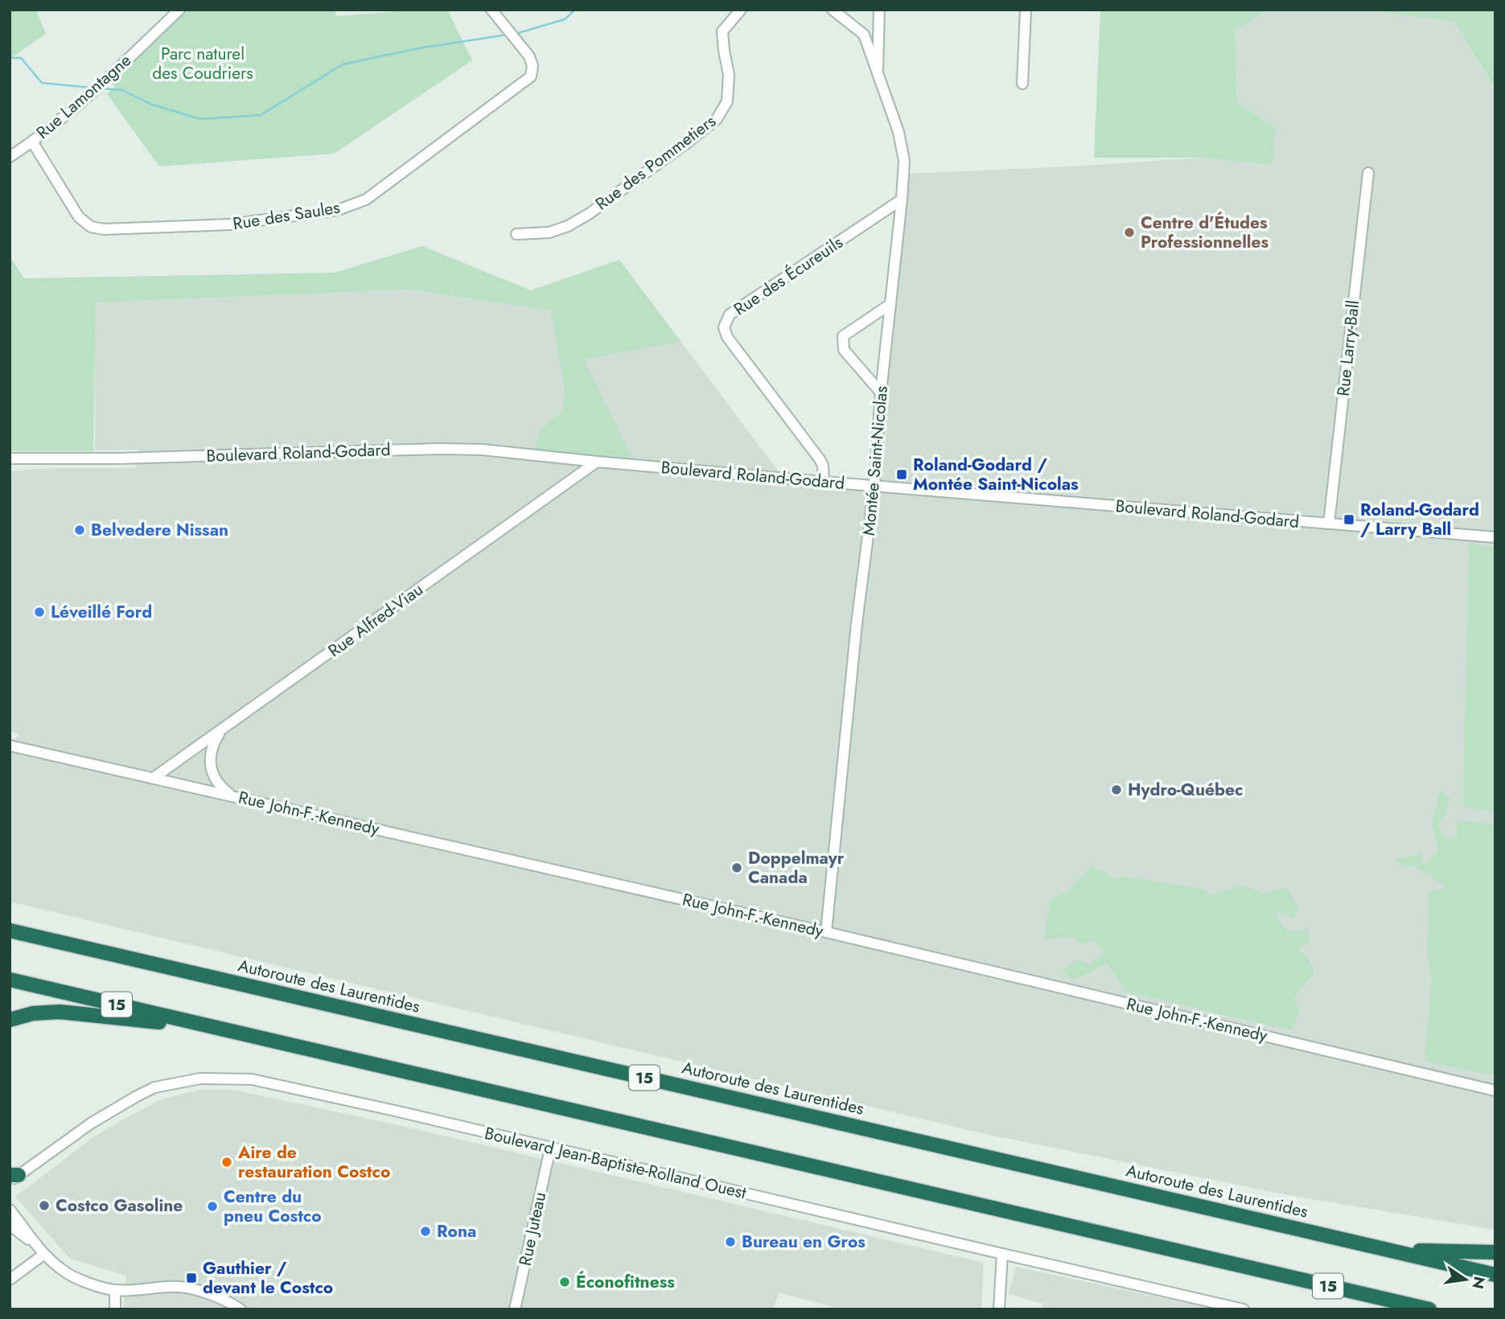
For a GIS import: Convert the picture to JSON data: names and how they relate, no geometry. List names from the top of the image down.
{
  "streets": {
    "highway": ["Autoroute des Laurentides", "15"],
    "street": [
      "Rue Lamontagne",
      "Rue des Pommetiers",
      "Rue des Saules",
      "Rue des Écureuils",
      "Rue Larry-Ball",
      "Boulevard Roland-Godard",
      "Montée Saint-Nicolas",
      "Rue Alfred-Viau",
      "Rue John-F.-Kennedy",
      "Boulevard Jean-Baptiste-Rolland Ouest",
      "Rue Juteau"
    ]
  },
  "crossings": [
    ["Rue Lamontagne", "Rue des Saules"],
    ["Rue des Écureuils", "Boulevard Roland-Godard"],
    ["Rue des Écureuils", "Montée Saint-Nicolas"],
    ["Rue Larry-Ball", "Boulevard Roland-Godard"],
    ["Boulevard Roland-Godard", "Montée Saint-Nicolas"],
    ["Boulevard Roland-Godard", "Rue Alfred-Viau"],
    ["Montée Saint-Nicolas", "Rue John-F.-Kennedy"],
    ["Rue Alfred-Viau", "Rue John-F.-Kennedy"],
    ["Boulevard Jean-Baptiste-Rolland Ouest", "Rue Juteau"]
  ],
  "parks": ["Parc naturel des Coudriers"],
  "places": {
    "other": [
      "Centre d'Études Professionnelles",
      "Belvedere Nissan",
      "Léveillé Ford",
      "Hydro-Québec",
      "Doppelmayr Canada",
      "Aire de restauration Costco",
      "Costco Gasoline",
      "Centre du pneu Costco",
      "Rona",
      "Bureau en Gros",
      "Éconofitness"
    ],
    "transit": ["Roland-Godard / Montée Saint-Nicolas", "Roland-Godard / Larry Ball", "Gauthier / devant le Costco"]
  },
  "north": "right"
}
